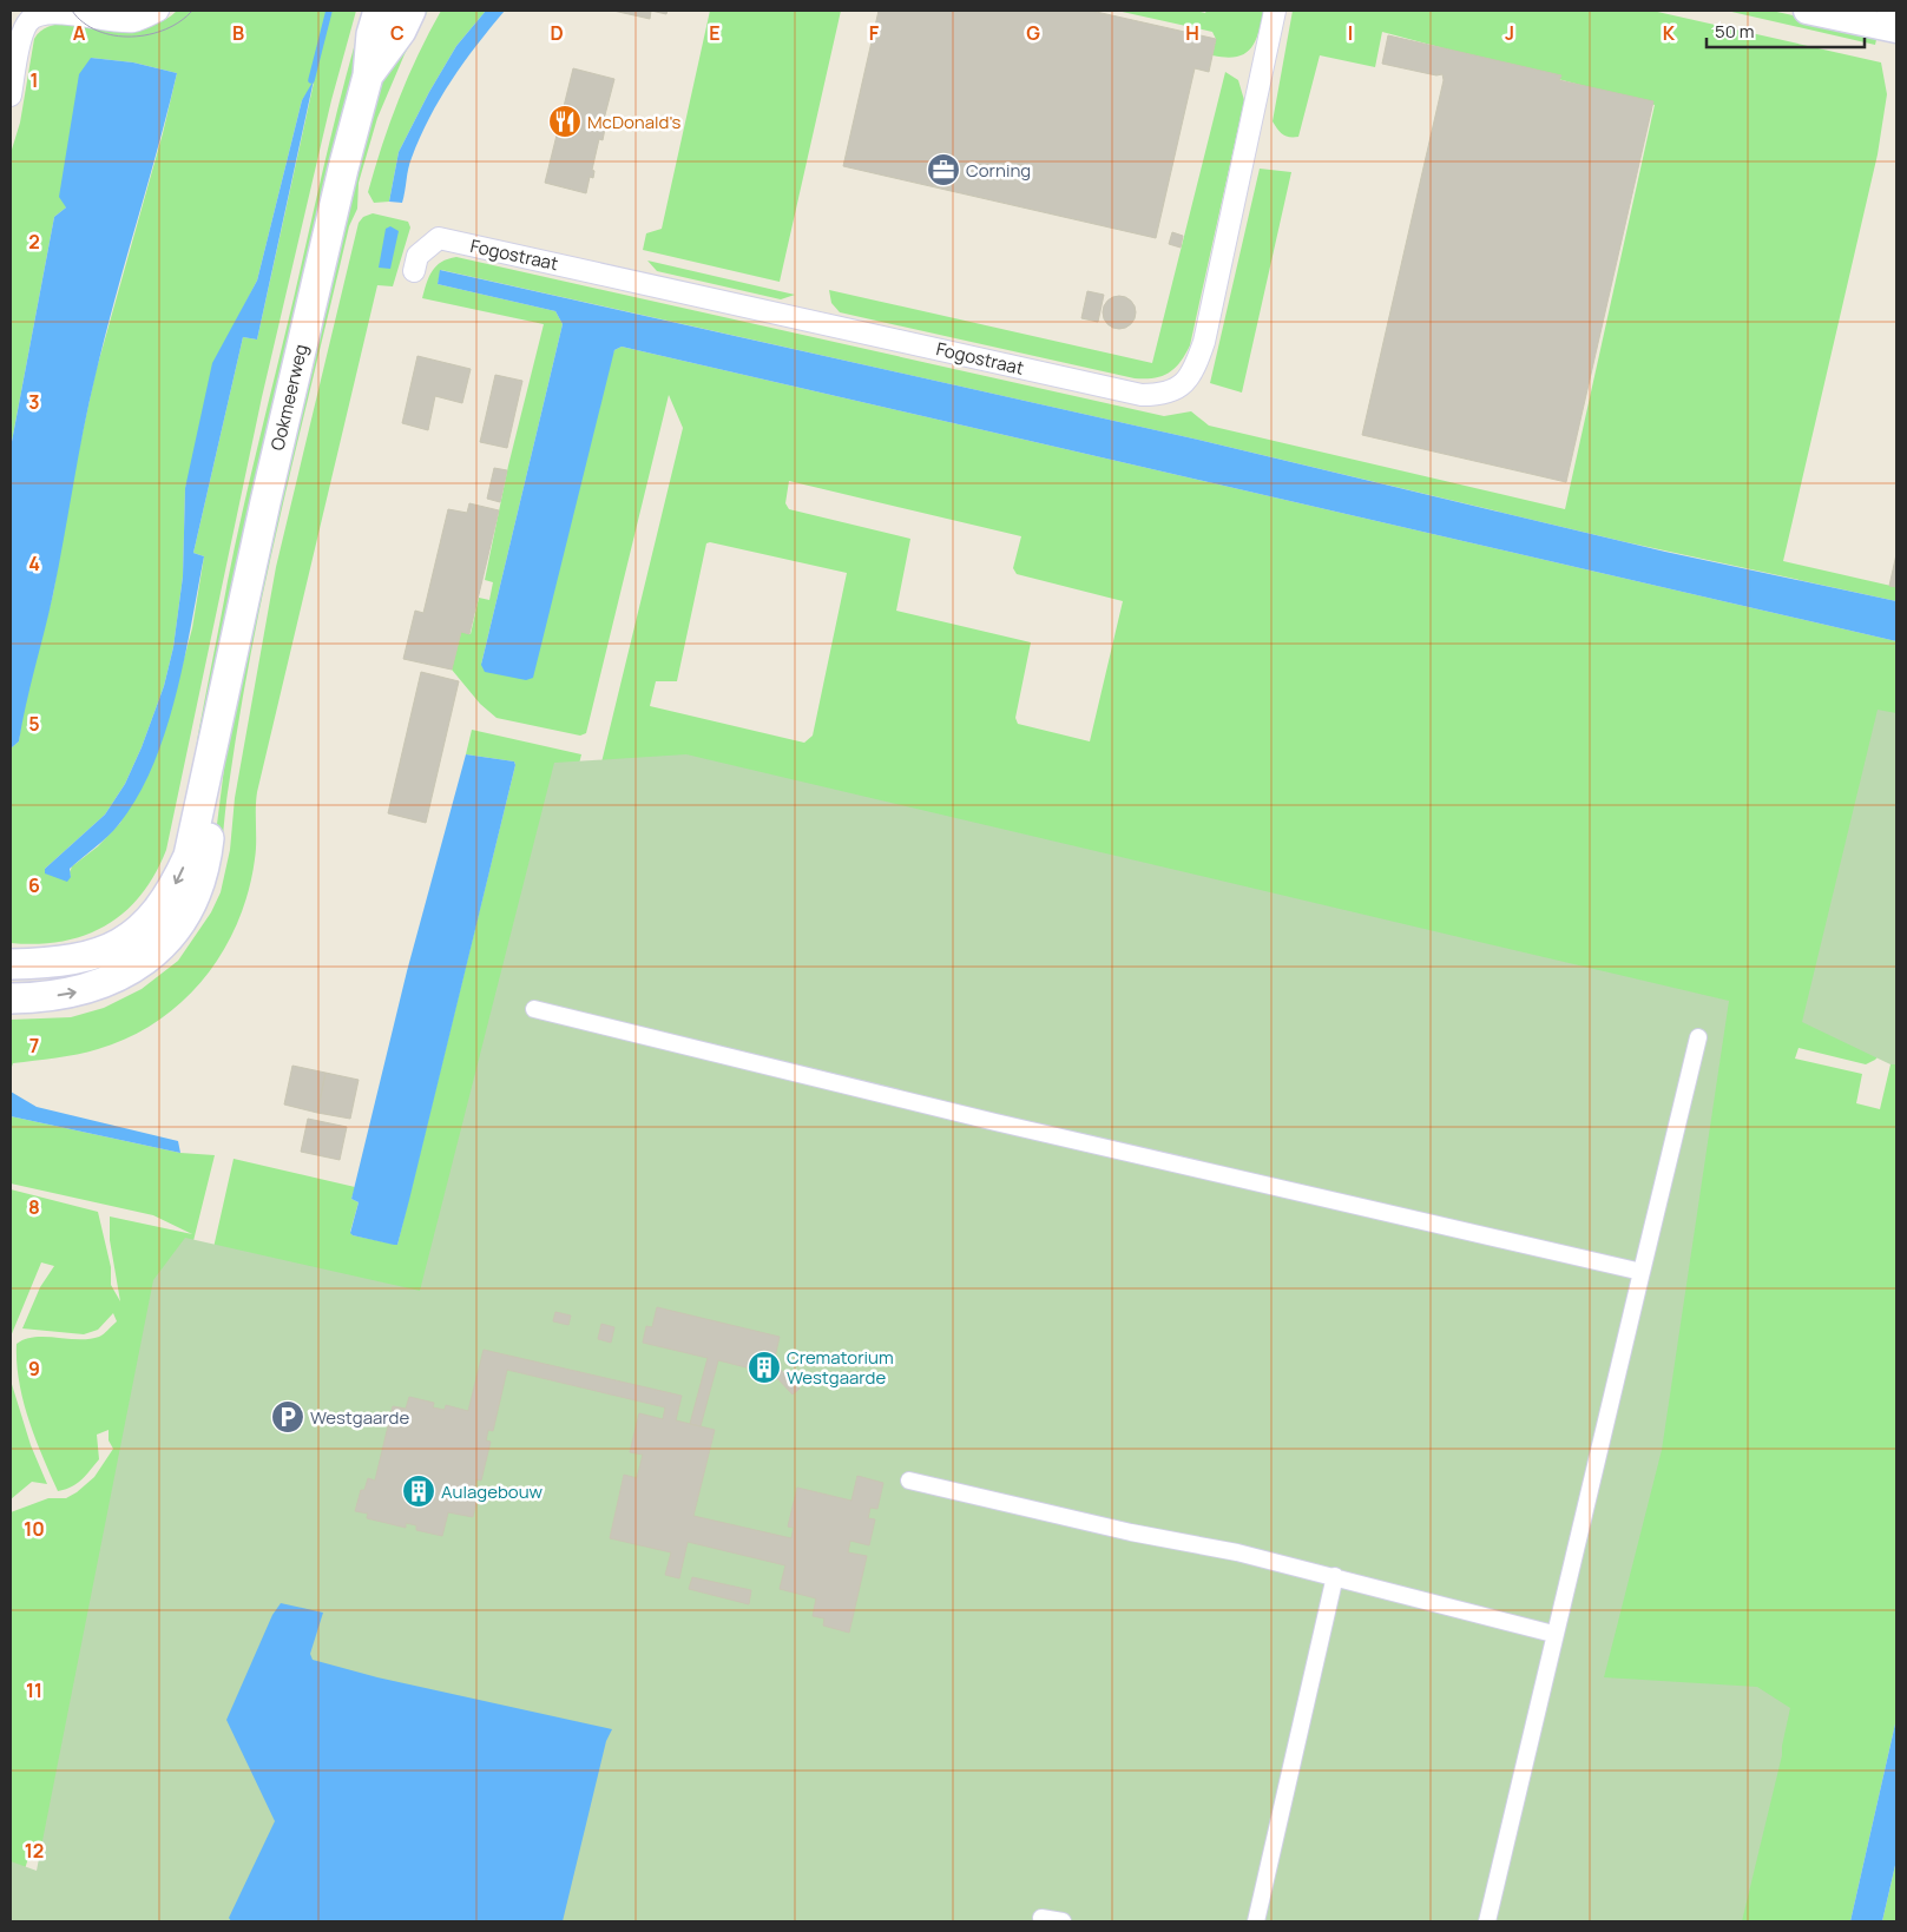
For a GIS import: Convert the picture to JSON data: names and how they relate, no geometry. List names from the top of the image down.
{
  "streets": {
    "main road": ["Ookmeerweg"],
    "street": ["Fogostraat"]
  },
  "places": {
    "restaurant": ["McDonald's"],
    "office": ["Corning"],
    "building": ["Crematorium Westgaarde", "Aulagebouw"],
    "parking": ["Westgaarde"]
  },
  "scale_bar": "50 m",
  "grid": {
    "columns": [
      "A",
      "B",
      "C",
      "D",
      "E",
      "F",
      "G",
      "H",
      "I",
      "J",
      "K"
    ],
    "rows": [
      "1",
      "2",
      "3",
      "4",
      "5",
      "6",
      "7",
      "8",
      "9",
      "10",
      "11",
      "12"
    ]
  }
}
